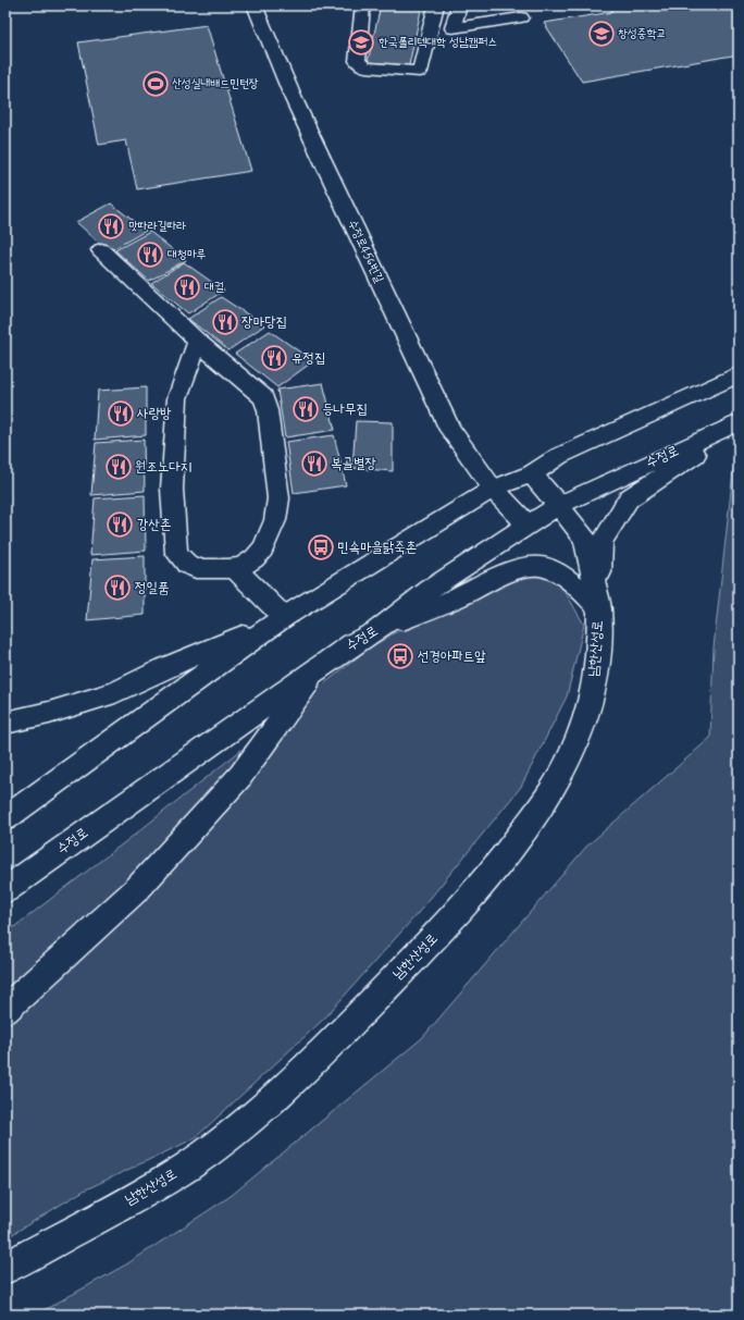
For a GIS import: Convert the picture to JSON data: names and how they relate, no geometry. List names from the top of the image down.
{
  "streets": {
    "main road": ["수정로456번길", "수정로", "남한산성로"]
  },
  "crossings": [
    ["수정로456번길", "수정로"],
    ["수정로", "남한산성로"]
  ],
  "places": {
    "school or university": ["창성중학교", "한국폴리텍대학 성남캠퍼스"],
    "sports": ["산성실내배드민턴장"],
    "restaurant": [
      "맛따라길따라",
      "대청마루",
      "대궐",
      "장마당집",
      "유정집",
      "등나무집",
      "사랑방",
      "복골별장",
      "원조노다지",
      "강산촌",
      "정일품"
    ],
    "bus stop": ["민속마을닭죽촌", "선경아파트앞"]
  }
}
